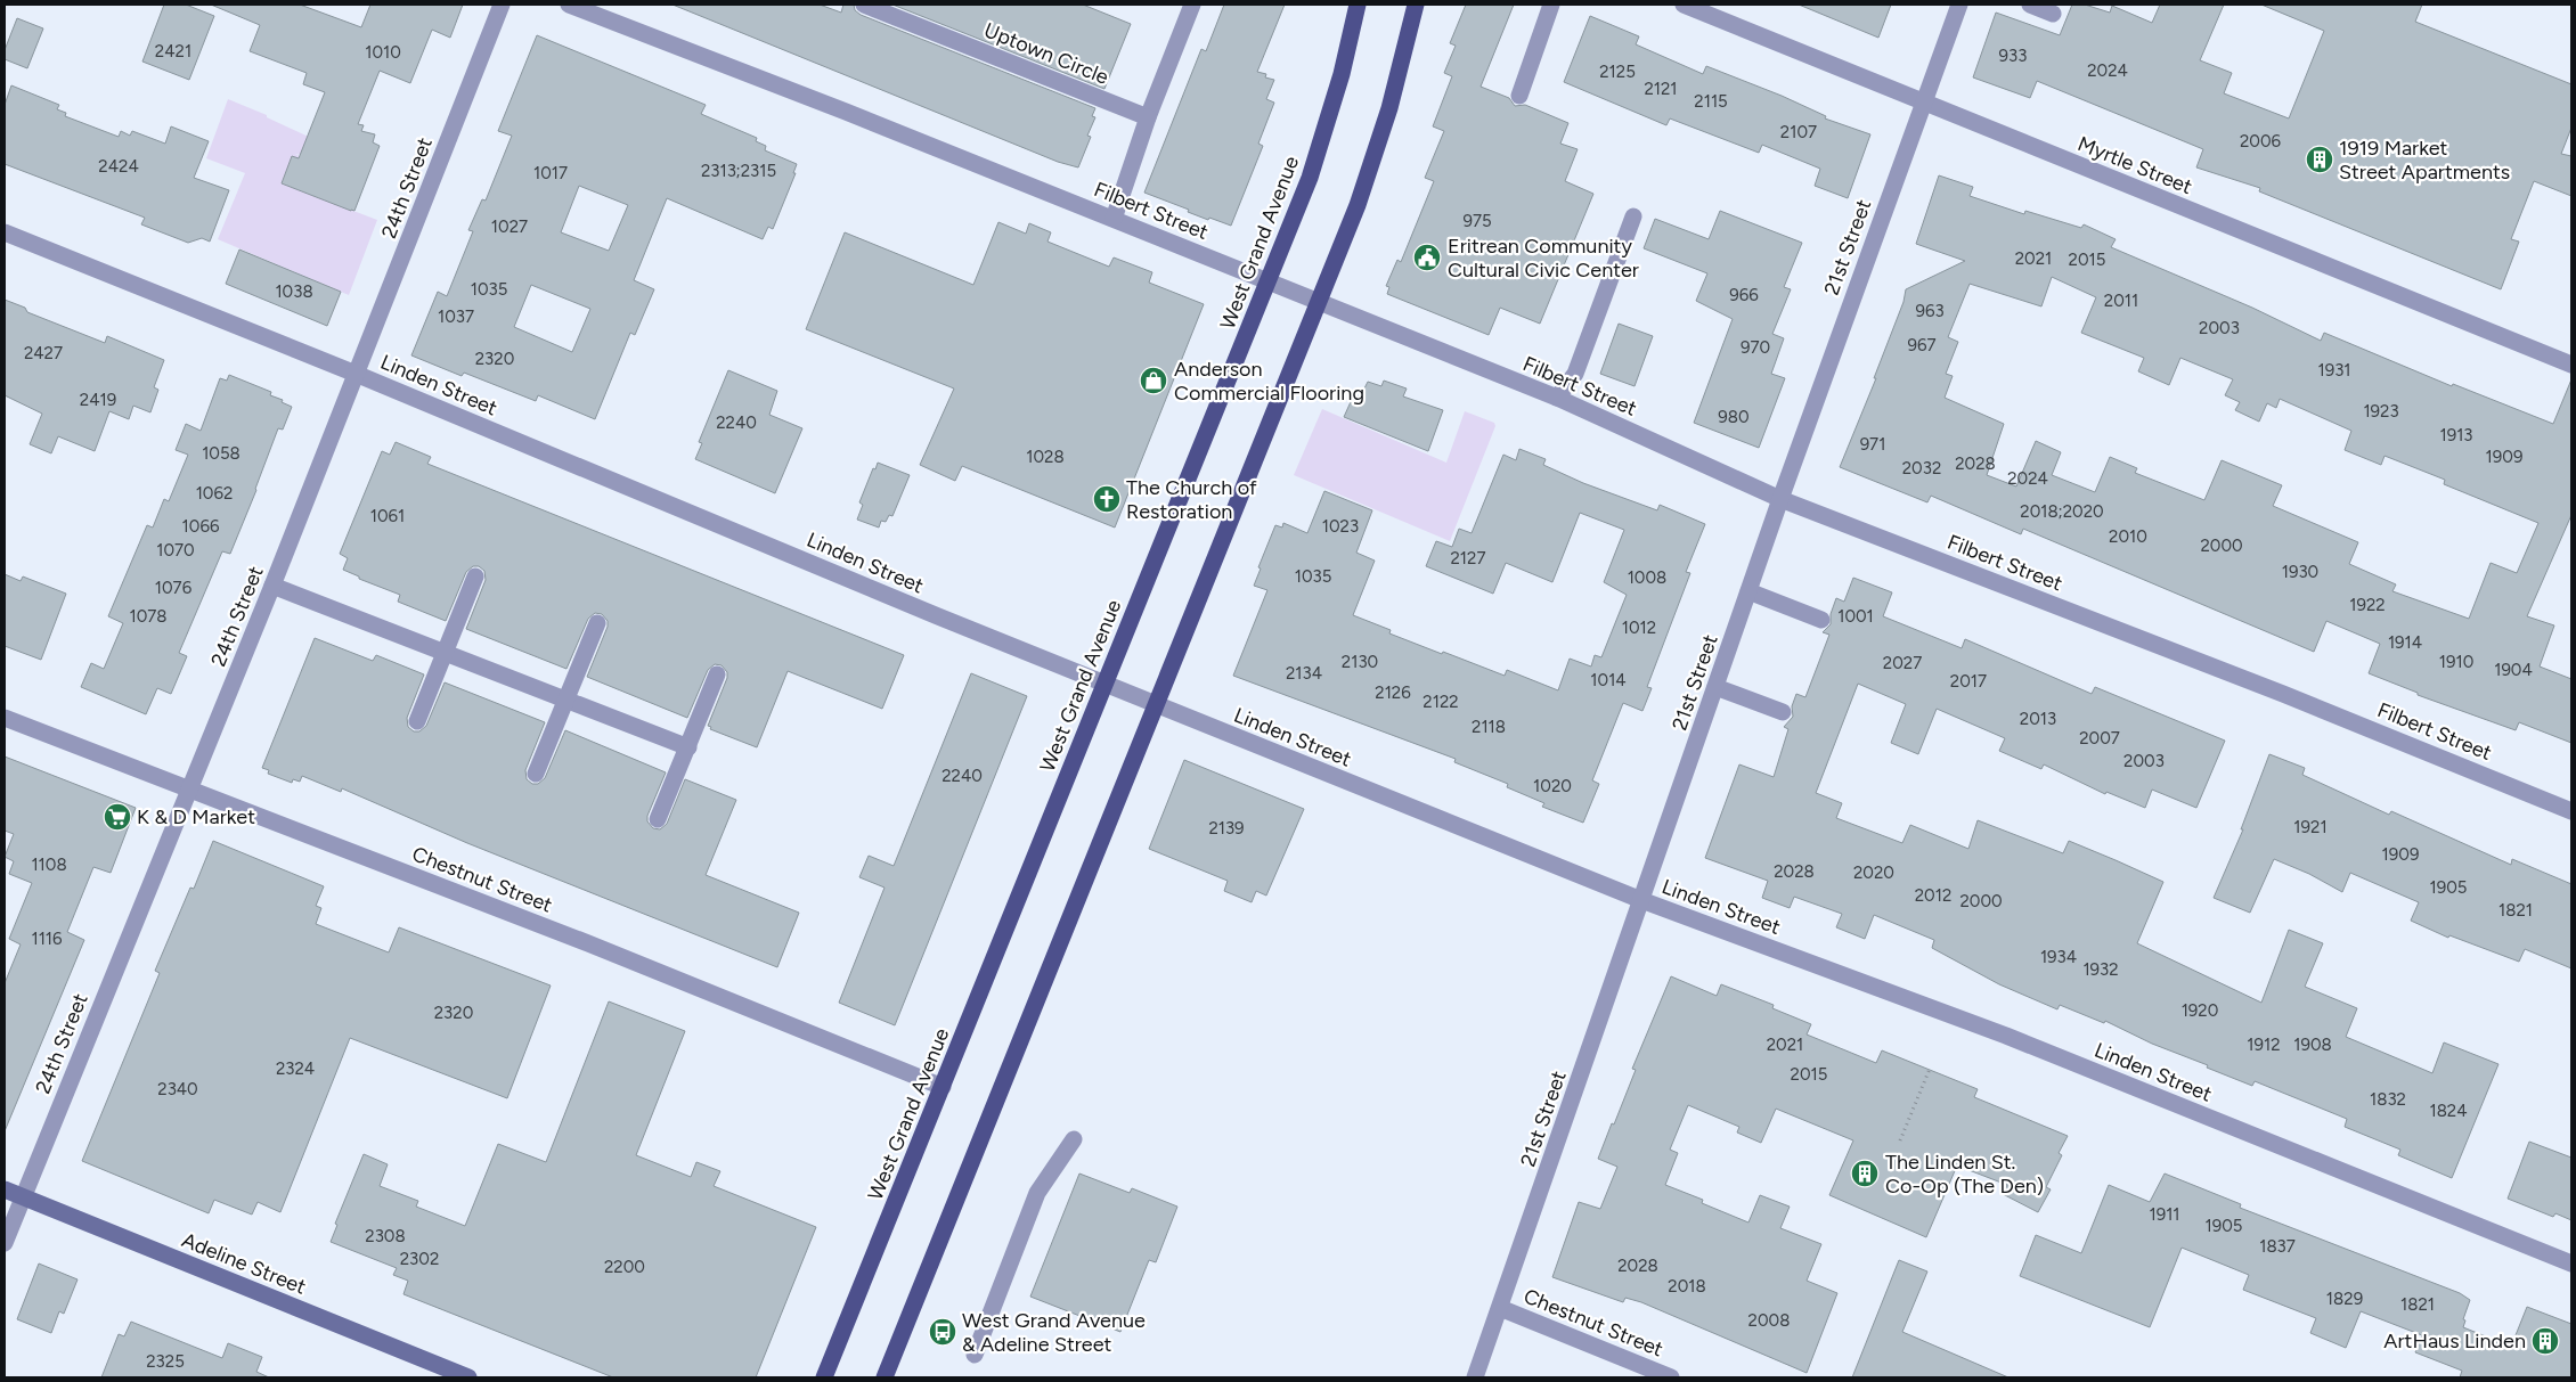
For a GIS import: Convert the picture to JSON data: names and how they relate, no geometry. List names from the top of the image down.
{
  "streets": {
    "main road": ["West Grand Avenue", "Adeline Street"],
    "street": [
      "Uptown Circle",
      "Myrtle Street",
      "24th Street",
      "Filbert Street",
      "21st Street",
      "Linden Street",
      "Chestnut Street"
    ]
  },
  "crossings": [
    ["Myrtle Street", "21st Street"],
    ["24th Street", "Linden Street"],
    ["24th Street", "Chestnut Street"],
    ["24th Street", "Adeline Street"],
    ["Filbert Street", "West Grand Avenue"],
    ["Filbert Street", "21st Street"],
    ["West Grand Avenue", "Linden Street"],
    ["West Grand Avenue", "Chestnut Street"],
    ["21st Street", "Linden Street"],
    ["21st Street", "Chestnut Street"]
  ],
  "places": {
    "building": ["1919 Market Street Apartments", "The Linden St. Co-Op (The Den)", "ArtHaus Linden"],
    "public building": ["Eritrean Community Cultural Civic Center"],
    "shop": ["Anderson Commercial Flooring"],
    "church": ["The Church of Restoration"],
    "supermarket": ["K & D Market"],
    "bus stop": ["West Grand Avenue & Adeline Street"]
  },
  "house_numbers": [
    "2421",
    "1010",
    "933",
    "2024",
    "2125",
    "2121",
    "2115",
    "2107",
    "2006",
    "2424",
    "2313;2315",
    "1017",
    "975",
    "1027",
    "2021",
    "2015",
    "1035",
    "1038",
    "966",
    "2011",
    "963",
    "1037",
    "2003",
    "967",
    "970",
    "2427",
    "2320",
    "1931",
    "2419",
    "1923",
    "980",
    "2240",
    "1913",
    "971",
    "1058",
    "1028",
    "1909",
    "2028",
    "2032",
    "2024",
    "1062",
    "2018;2020",
    "1061",
    "1066",
    "1023",
    "2010",
    "2000",
    "1070",
    "2127",
    "1930",
    "1035",
    "1008",
    "1076",
    "1922",
    "1078",
    "1001",
    "1012",
    "1914",
    "2130",
    "1910",
    "2027",
    "1904",
    "2134",
    "1014",
    "2017",
    "2126",
    "2122",
    "2013",
    "2118",
    "2007",
    "2003",
    "2240",
    "1020",
    "1921",
    "2139",
    "1909",
    "1108",
    "2028",
    "2020",
    "1905",
    "2012",
    "2000",
    "1821",
    "1116",
    "1934",
    "1932",
    "1920",
    "2320",
    "2021",
    "1912",
    "1908",
    "2324",
    "2015",
    "2340",
    "1832",
    "1824",
    "1911",
    "1905",
    "2308",
    "1837",
    "2302",
    "2028",
    "2200",
    "2018",
    "1829",
    "1821",
    "2008",
    "2325"
  ]
}
